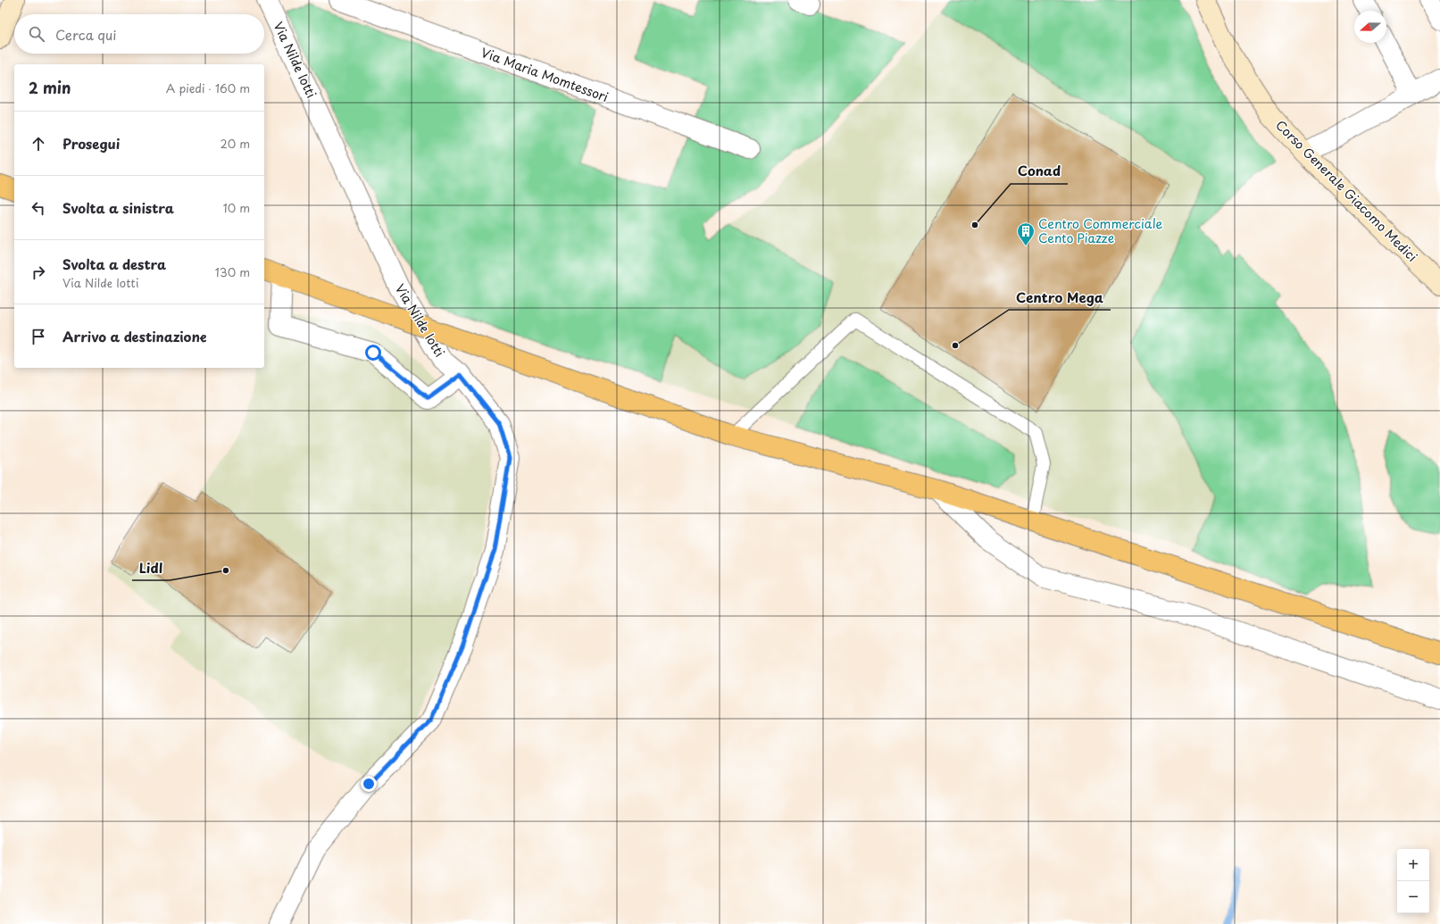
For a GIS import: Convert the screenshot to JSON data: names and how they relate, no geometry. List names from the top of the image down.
{
  "streets": {
    "main road": ["Corso Generale Giacomo Medici"],
    "street": ["Via Nilde Iotti", "Via Maria Momtessori"]
  },
  "places": {
    "other": ["Conad", "Centro Mega", "Lidl"],
    "building": ["Centro Commerciale Cento Piazze"]
  },
  "north": "left",
  "page": {
    "search": "Cerca qui",
    "heading": ["2 min", "A piedi · 160 m"],
    "list": [
      ["Prosegui", "20 m"],
      ["Svolta a sinistra", "10 m"],
      ["Svolta a destra", "Via Nilde Iotti", "130 m"],
      "Arrivo a destinazione"
    ],
    "map_buttons": ["+", "−"]
  }
}
